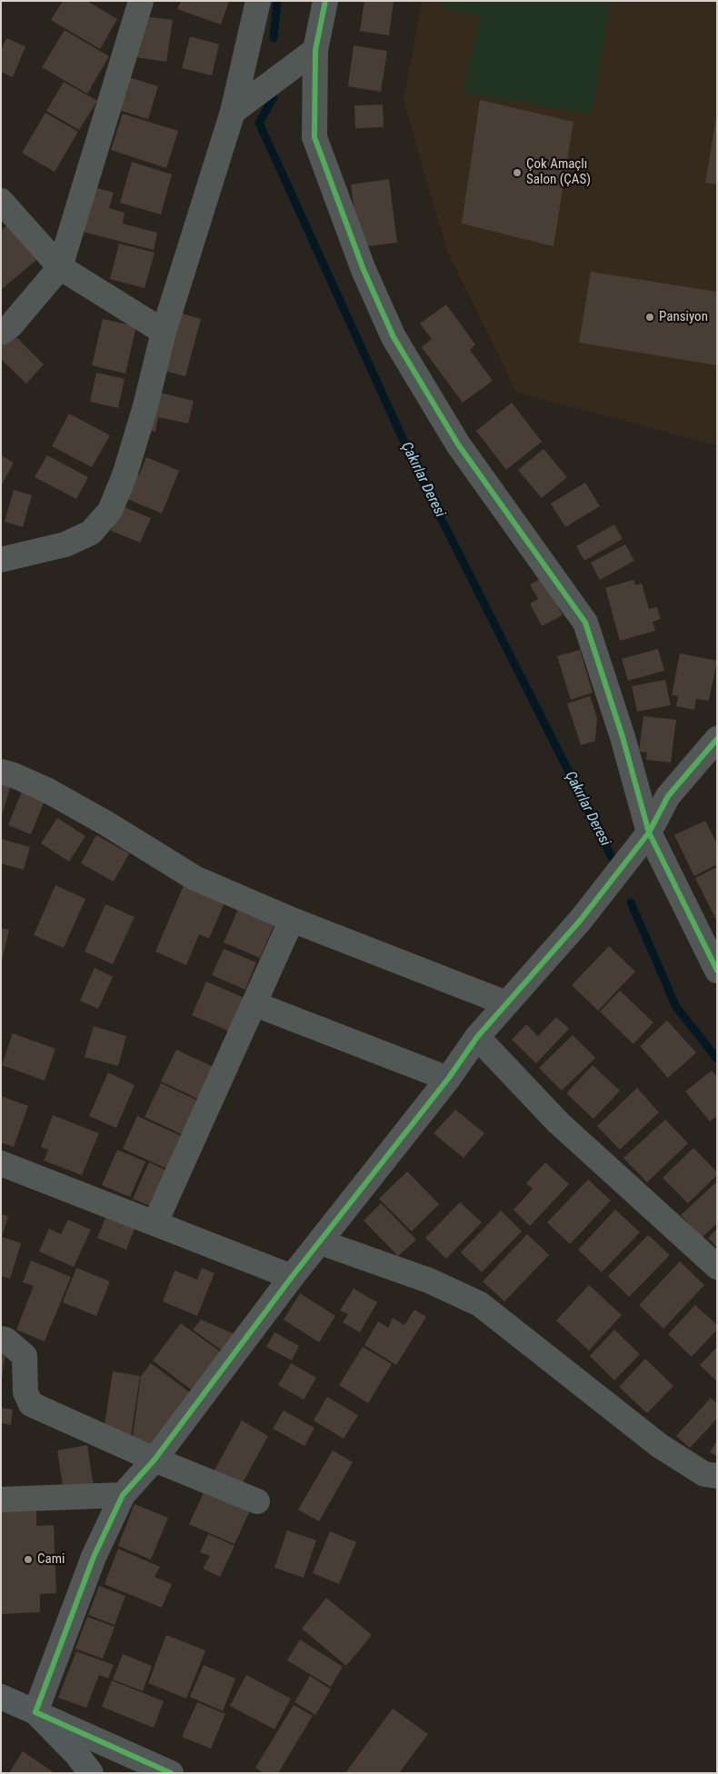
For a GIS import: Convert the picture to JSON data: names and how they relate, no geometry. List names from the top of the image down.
{
  "water": ["Çakırlar Deresi"],
  "places": ["Çok Amaçlı Salon (ÇAS)", "Pansiyon", "Cami"]
}
